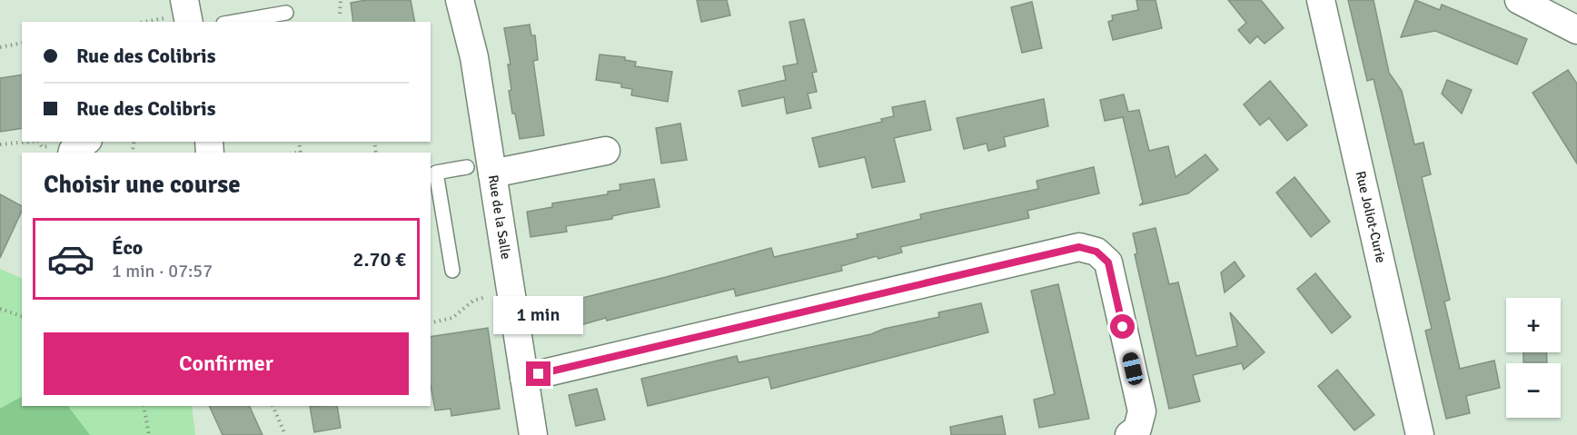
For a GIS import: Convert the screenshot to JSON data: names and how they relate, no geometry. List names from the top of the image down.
{
  "streets": {
    "street": ["Rue de la Salle", "Rue Joliot-Curie"]
  },
  "page": {
    "banner": ["Rue des Colibris", "Rue des Colibris"],
    "heading": "Choisir une course",
    "list": [
      {
        "name": "Éco",
        "note": "1 min · 07:57",
        "value": "2.70 €"
      }
    ],
    "bubble": "1 min",
    "map_buttons": ["+", "−"],
    "buttons": "Confirmer"
  }
}
